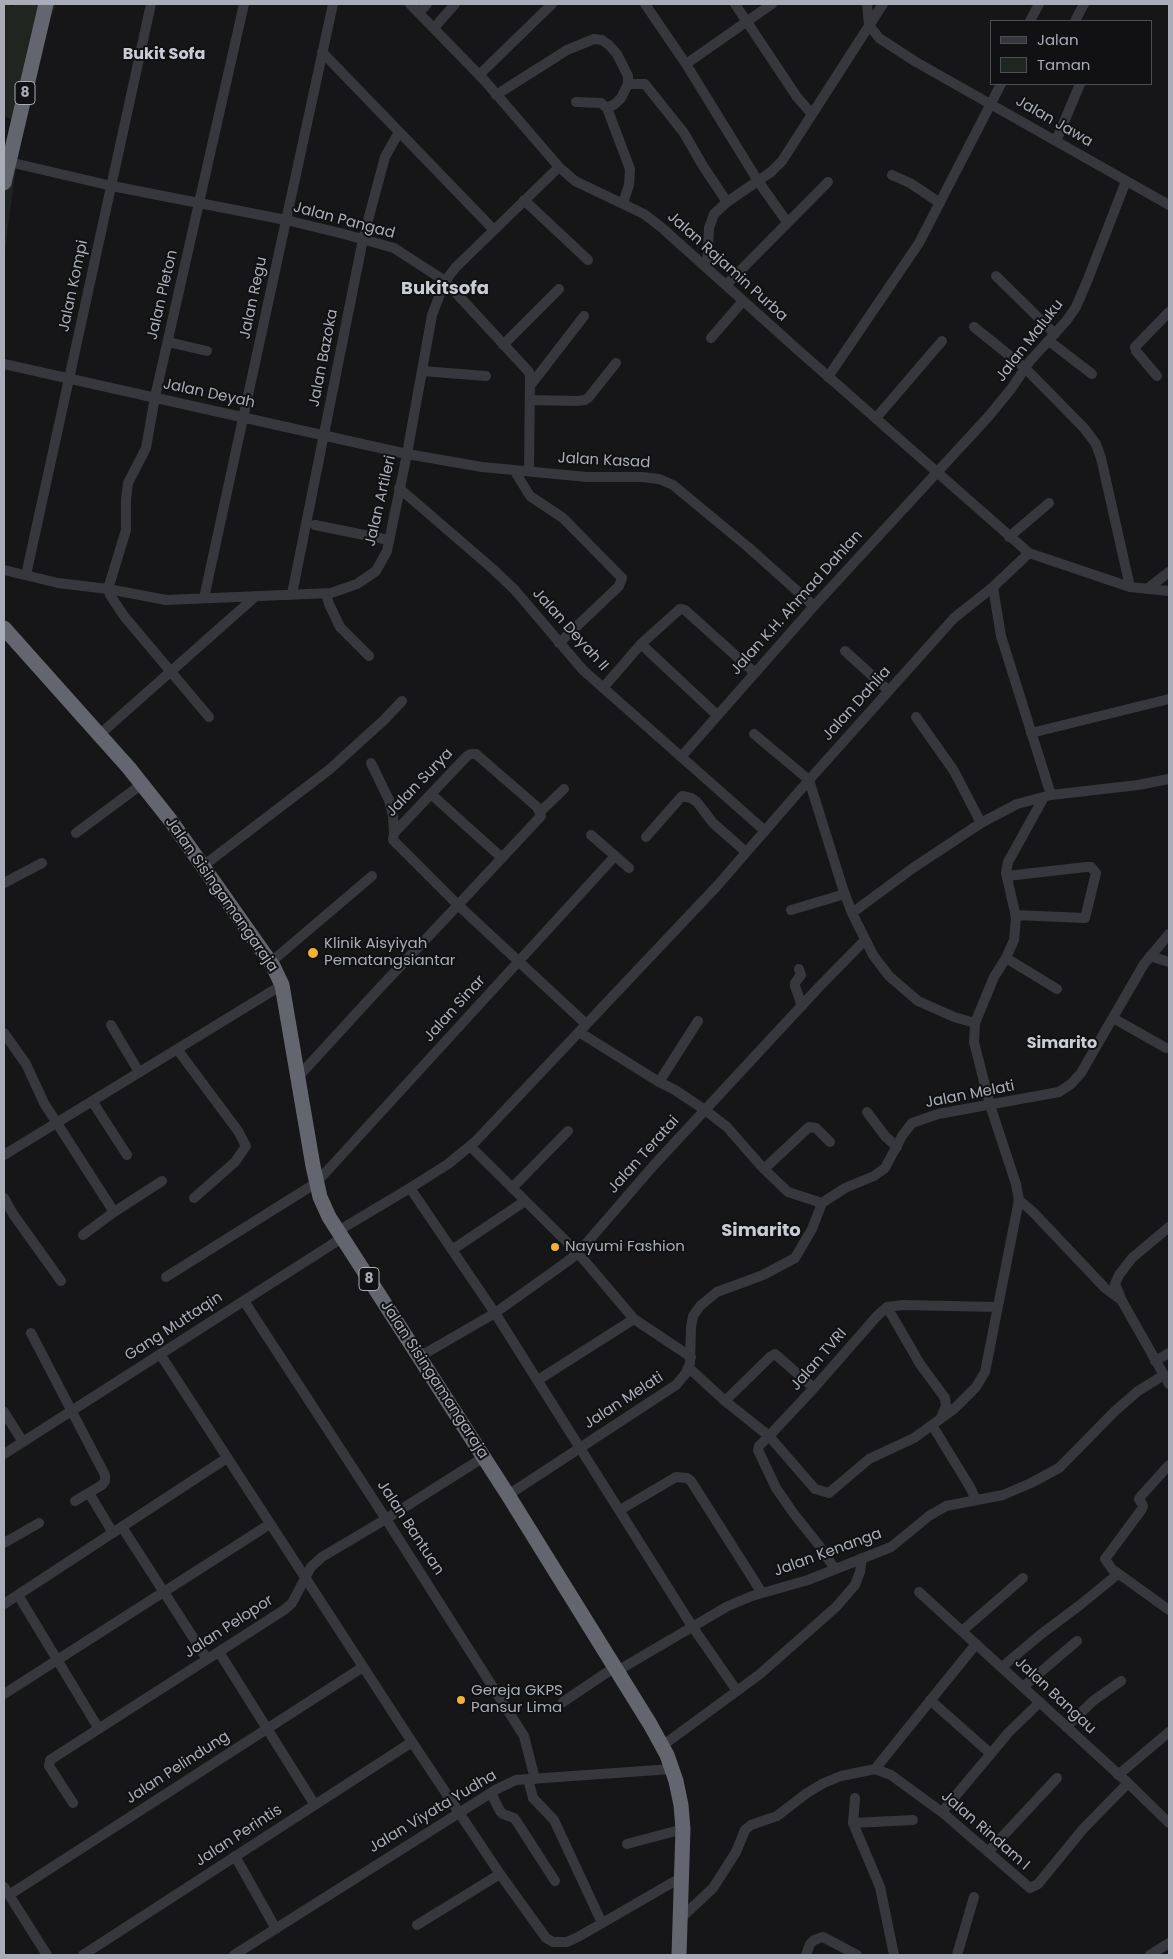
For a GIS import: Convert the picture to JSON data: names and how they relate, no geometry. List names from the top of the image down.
{
  "streets": {
    "highway": ["8", "Jalan Sisingamangaraja"],
    "street": [
      "Jalan Jawa",
      "Jalan Pangad",
      "Jalan Rajamin Purba",
      "Jalan Kompi",
      "Jalan Pleton",
      "Jalan Regu",
      "Jalan Maluku",
      "Jalan Bazoka",
      "Jalan Deyah",
      "Jalan Kasad",
      "Jalan Artileri",
      "Jalan K.H. Ahmad Dahlan",
      "Jalan Deyah II",
      "Jalan Dahlia",
      "Jalan Surya",
      "Jalan Sinar",
      "Jalan Melati",
      "Jalan Teratai",
      "Gang Muttaqin",
      "Jalan TVRI",
      "Jalan Bantuan",
      "Jalan Kenanga",
      "Jalan Pelopor",
      "Jalan Bangau",
      "Jalan Pelindung",
      "Jalan Viyata Yudha",
      "Jalan Rindam I",
      "Jalan Perintis"
    ]
  },
  "crossings": [
    ["8", "Jalan Pangad"],
    ["Jalan Jawa", "Jalan Maluku"],
    ["Jalan Pangad", "Jalan Kompi"],
    ["Jalan Pangad", "Jalan Pleton"],
    ["Jalan Pangad", "Jalan Regu"],
    ["Jalan Pangad", "Jalan Bazoka"],
    ["Jalan Pangad", "Jalan Kasad"],
    ["Jalan Pangad", "Jalan Artileri"],
    ["Jalan Rajamin Purba", "Jalan Maluku"],
    ["Jalan Rajamin Purba", "Jalan Artileri"],
    ["Jalan Rajamin Purba", "Jalan K.H. Ahmad Dahlan"],
    ["Jalan Rajamin Purba", "Jalan Dahlia"],
    ["Jalan Kompi", "Jalan Deyah"],
    ["Jalan Kompi", "Jalan Artileri"],
    ["Jalan Pleton", "Jalan Deyah"],
    ["Jalan Pleton", "Jalan Artileri"],
    ["Jalan Regu", "Jalan Deyah"],
    ["Jalan Regu", "Jalan Artileri"],
    ["Jalan Maluku", "Jalan K.H. Ahmad Dahlan"],
    ["Jalan Bazoka", "Jalan Deyah"],
    ["Jalan Bazoka", "Jalan Artileri"],
    ["Jalan Deyah", "Jalan Kasad"],
    ["Jalan Deyah", "Jalan Artileri"],
    ["Jalan Kasad", "Jalan Artileri"],
    ["Jalan Kasad", "Jalan K.H. Ahmad Dahlan"],
    ["Jalan Artileri", "Jalan Deyah II"],
    ["Jalan K.H. Ahmad Dahlan", "Jalan Deyah II"],
    ["Jalan Deyah II", "Jalan Dahlia"],
    ["Jalan Dahlia", "Gang Muttaqin"],
    ["Jalan Sisingamangaraja", "Jalan Sinar"],
    ["Jalan Sisingamangaraja", "Jalan Melati"],
    ["Jalan Sisingamangaraja", "Jalan Teratai"],
    ["Jalan Sisingamangaraja", "Gang Muttaqin"],
    ["Jalan Sisingamangaraja", "Jalan Kenanga"],
    ["Jalan Sisingamangaraja", "Jalan Pelopor"],
    ["Jalan Sisingamangaraja", "Jalan Viyata Yudha"],
    ["Gang Muttaqin", "Jalan Bantuan"],
    ["Jalan TVRI", "Jalan Kenanga"],
    ["Jalan Bantuan", "Jalan Pelopor"],
    ["Jalan Bantuan", "Jalan Viyata Yudha"],
    ["Jalan Bangau", "Jalan Rindam I"]
  ],
  "districts": [
    "Bukit Sofa",
    "Bukitsofa",
    "Simarito",
    "Simarito"
  ],
  "places": ["Klinik Aisyiyah Pematangsiantar", "Nayumi Fashion", "Gereja GKPS Pansur Lima"],
  "legend": ["Jalan", "Taman"]
}
